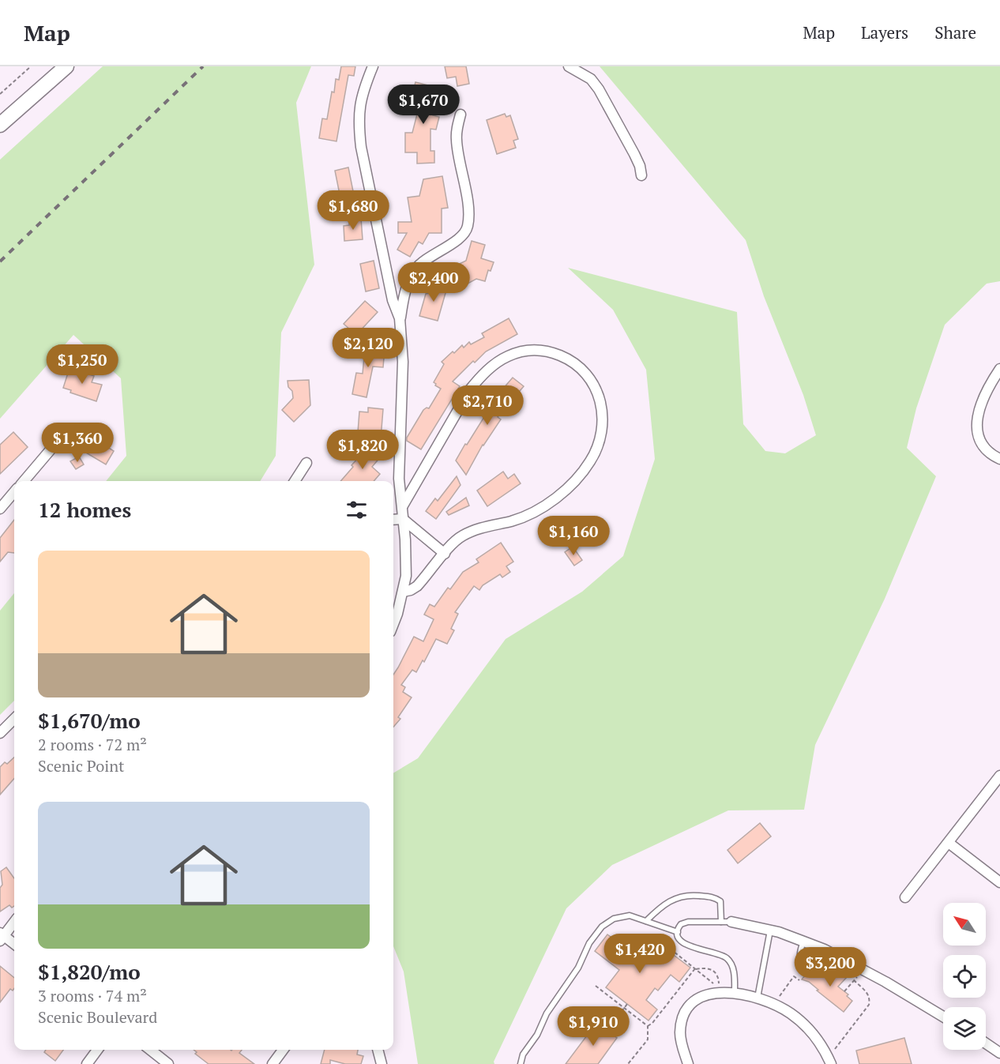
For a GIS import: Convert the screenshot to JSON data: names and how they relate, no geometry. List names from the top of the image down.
{
  "north": "top left",
  "page": {
    "header": "Map",
    "nav": ["Map", "Layers", "Share"],
    "price": [
      "$1,670",
      "$1,680",
      "$2,400",
      "$2,120",
      "$1,250",
      "$2,710",
      "$1,360",
      "$1,820",
      "$1,160",
      "$1,420",
      "$3,200",
      "$1,910"
    ],
    "heading": "12 homes",
    "list": [
      {
        "name": "$1,670/mo",
        "note": "2 rooms · 72 m² · Scenic Point"
      },
      {
        "name": "$1,820/mo",
        "note": "3 rooms · 74 m² · Scenic Boulevard"
      }
    ]
  }
}
